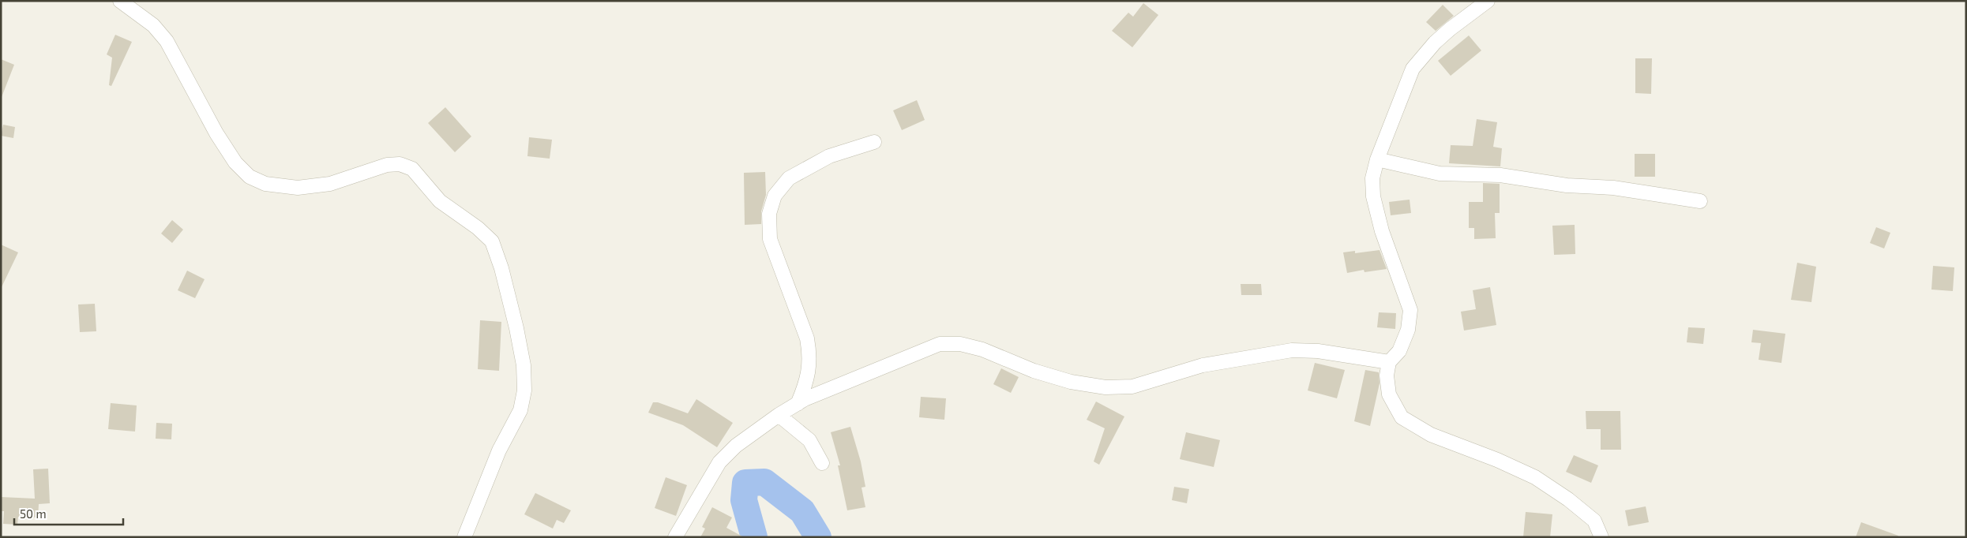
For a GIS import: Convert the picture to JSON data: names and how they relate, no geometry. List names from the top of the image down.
{
  "scale_bar": "50 m"
}
